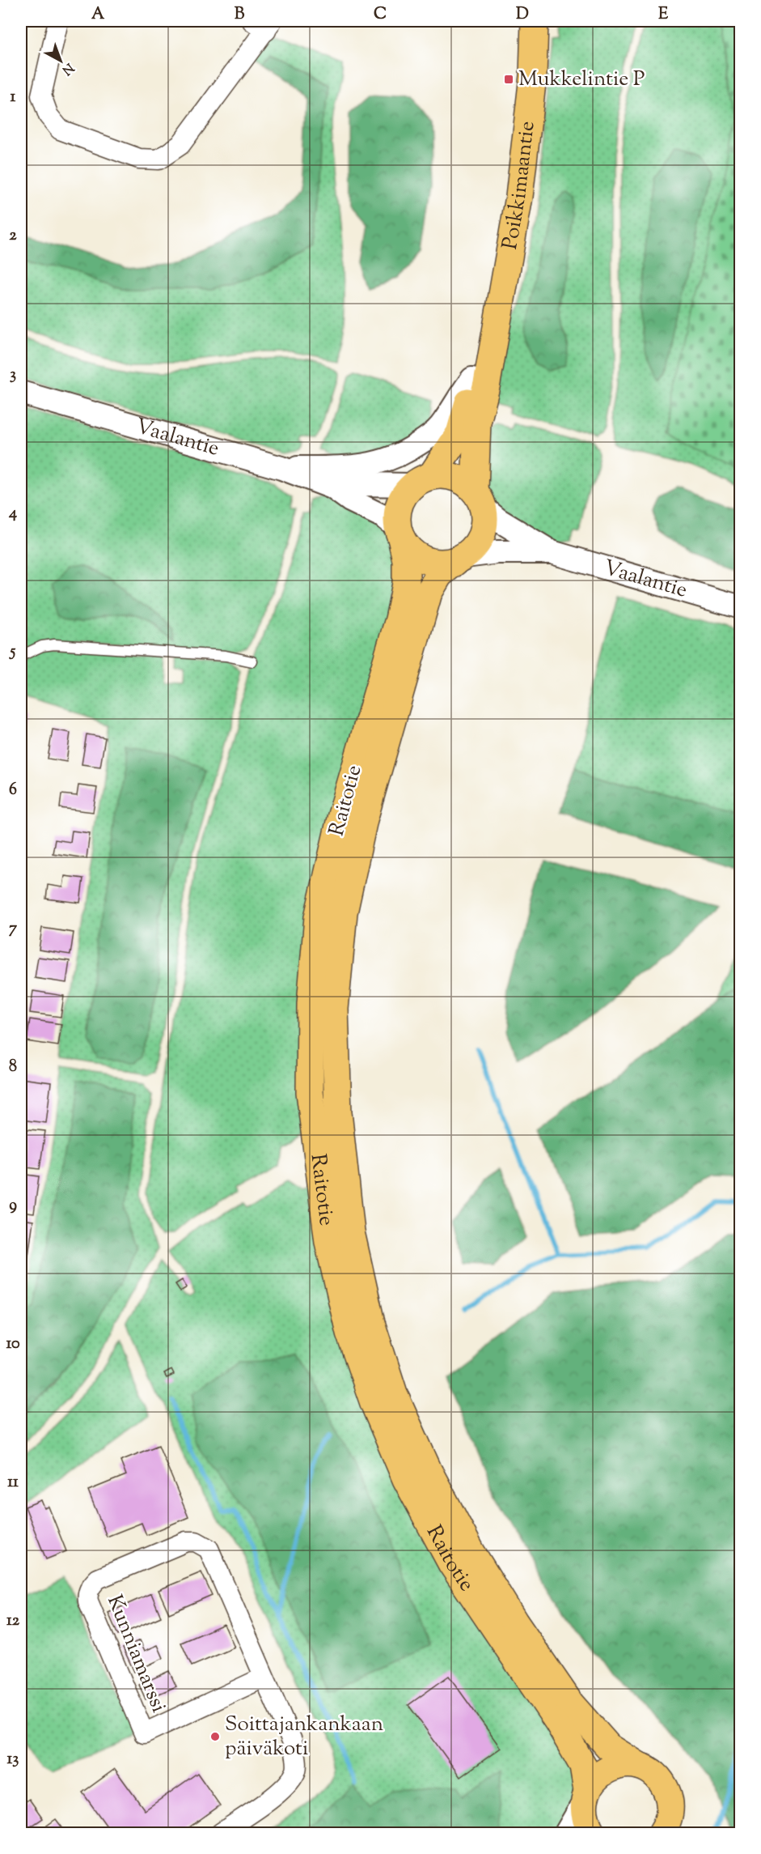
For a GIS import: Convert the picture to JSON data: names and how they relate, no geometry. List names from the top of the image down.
{
  "streets": {
    "main road": ["Poikkimaantie", "Raitotie"],
    "street": ["Vaalantie", "Kunniamarssi"]
  },
  "crossings": [
    ["Poikkimaantie", "Vaalantie"],
    ["Poikkimaantie", "Raitotie"],
    ["Vaalantie", "Raitotie"]
  ],
  "places": {
    "transit": ["Mukkelintie P"],
    "other": ["Soittajankankaan päiväkoti"]
  },
  "north": "bottom right",
  "grid": {
    "columns": [
      "A",
      "B",
      "C",
      "D",
      "E"
    ],
    "rows": [
      "1",
      "2",
      "3",
      "4",
      "5",
      "6",
      "7",
      "8",
      "9",
      "10",
      "11",
      "12",
      "13"
    ]
  }
}
